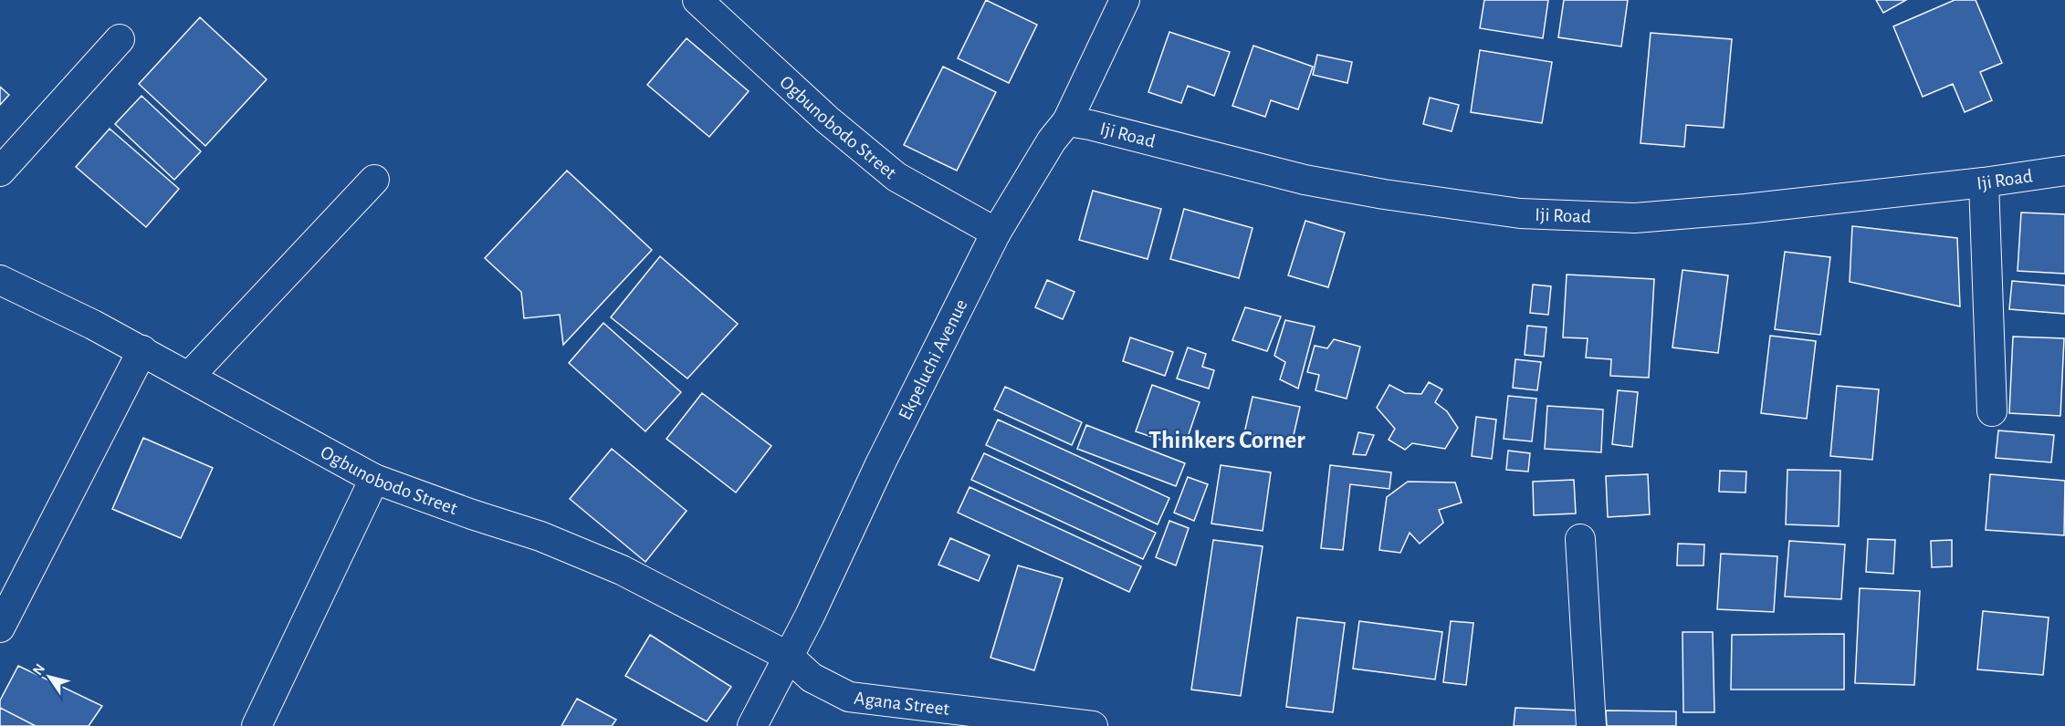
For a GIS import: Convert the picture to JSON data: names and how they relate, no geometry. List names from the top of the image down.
{
  "streets": {
    "street": [
      "Ogbunobodo Street",
      "Iji Road",
      "Ekpeluchi Avenue",
      "Agana Street"
    ]
  },
  "crossings": [
    ["Ogbunobodo Street", "Ekpeluchi Avenue"],
    ["Ogbunobodo Street", "Agana Street"],
    ["Iji Road", "Ekpeluchi Avenue"],
    ["Ekpeluchi Avenue", "Agana Street"]
  ],
  "districts": ["Thinkers Corner"],
  "north": "top left"
}
